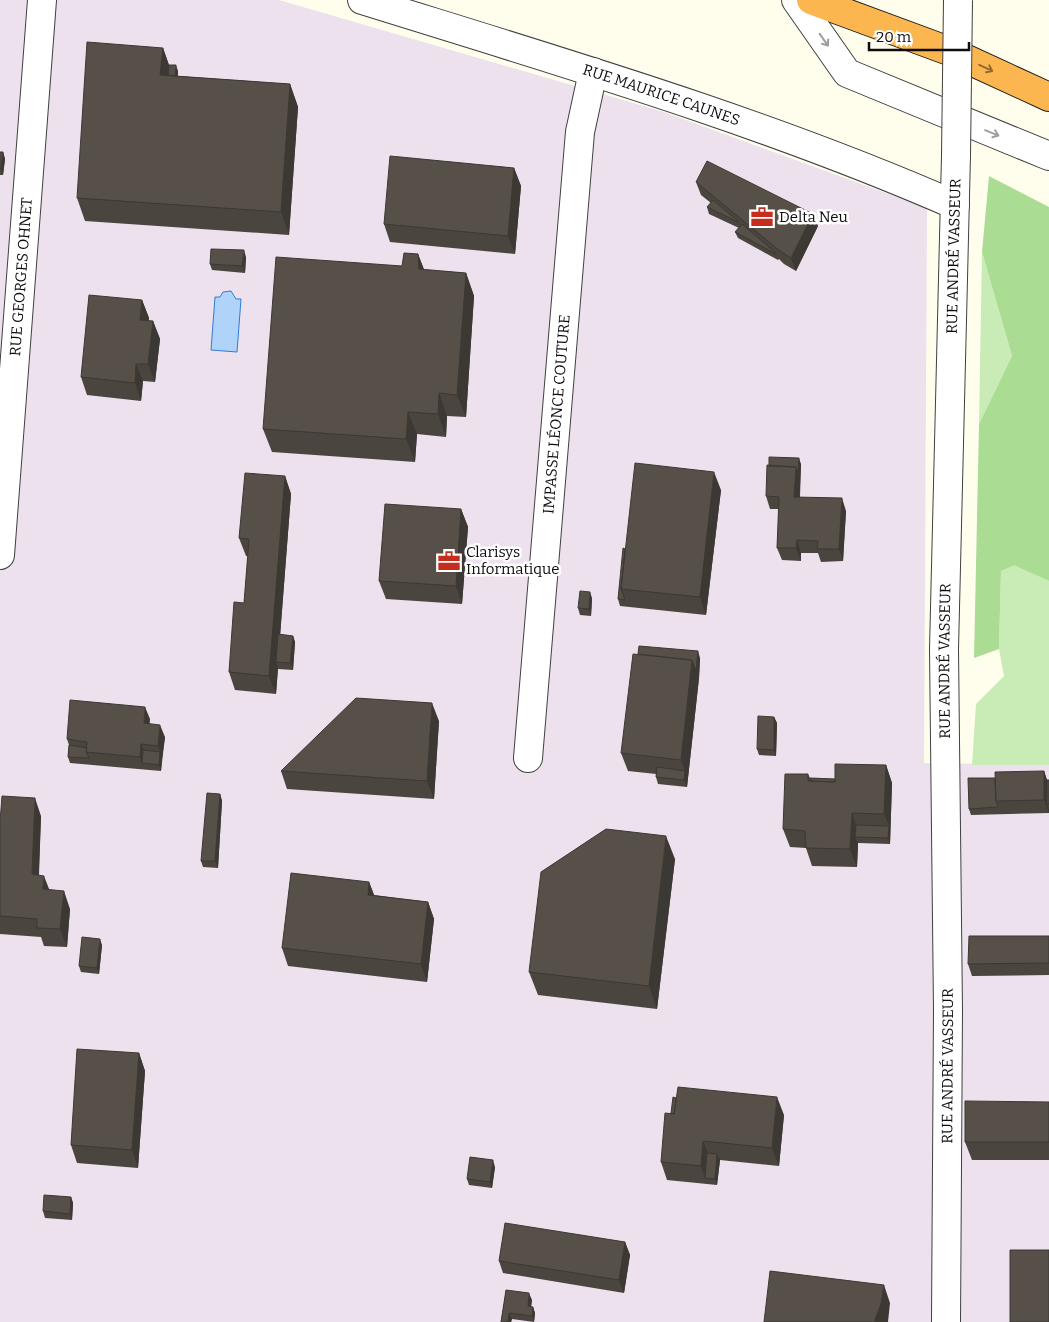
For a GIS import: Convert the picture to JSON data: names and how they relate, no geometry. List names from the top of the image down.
{
  "streets": {
    "street": [
      "RUE MAURICE CAUNES",
      "RUE ANDRÉ VASSEUR",
      "RUE GEORGES OHNET",
      "IMPASSE LÉONCE COUTURE"
    ]
  },
  "crossings": [
    ["RUE MAURICE CAUNES", "RUE ANDRÉ VASSEUR"],
    ["RUE MAURICE CAUNES", "IMPASSE LÉONCE COUTURE"]
  ],
  "places": {
    "office": ["Delta Neu", "Clarisys Informatique"]
  },
  "scale_bar": "20 m"
}
